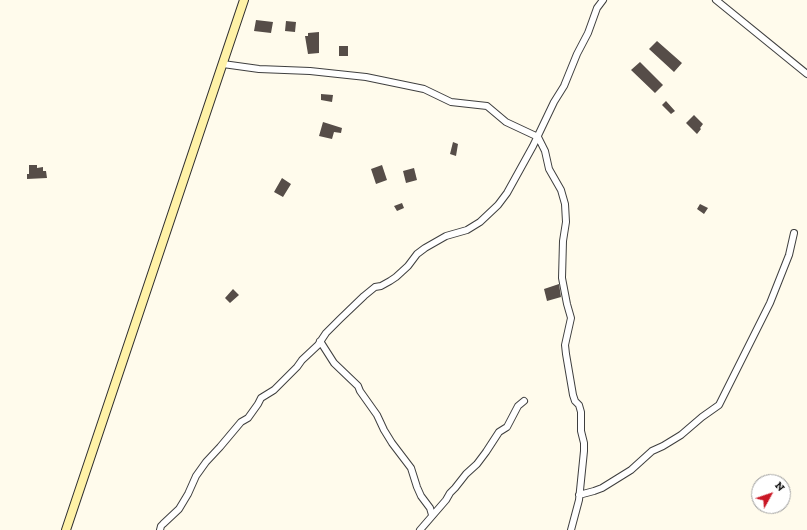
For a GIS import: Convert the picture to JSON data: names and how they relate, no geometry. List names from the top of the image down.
{
  "north": "top right"
}
